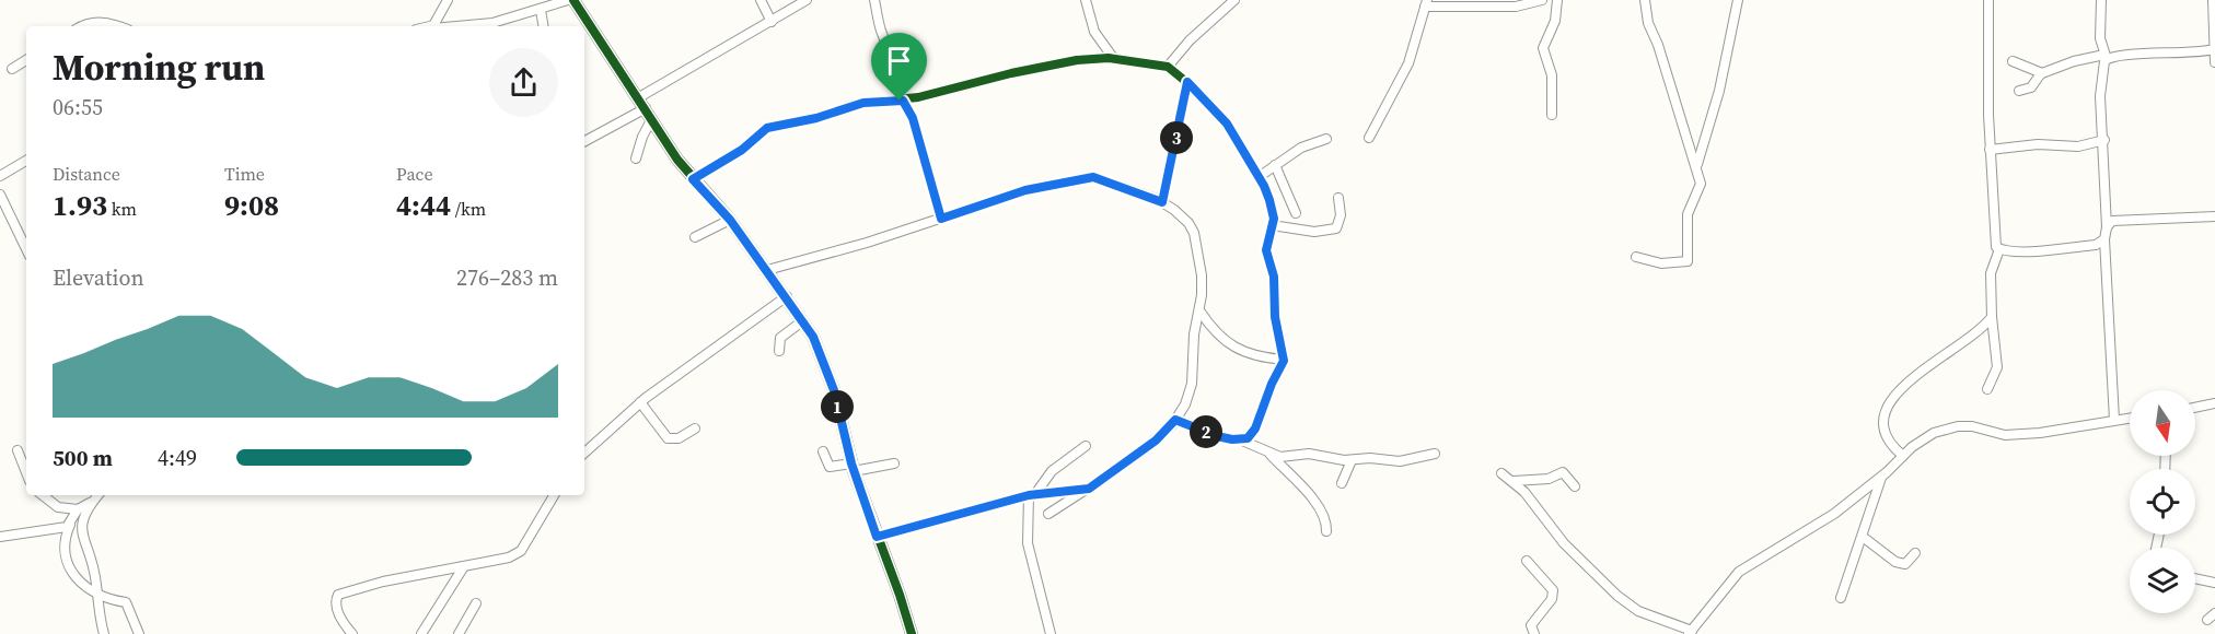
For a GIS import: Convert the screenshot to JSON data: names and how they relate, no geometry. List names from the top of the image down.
{
  "north": "bottom",
  "page": {
    "heading": ["Morning run", "06:55"],
    "pins": ["3", "1", "2"],
    "stats": [
      ["Distance", "1.93 km"],
      ["Time", "9:08"],
      ["Pace", "4:44 /km"]
    ],
    "chart": ["Elevation", "276–283 m"],
    "list": [
      {
        "name": "500 m",
        "note": "4:49"
      }
    ]
  }
}
